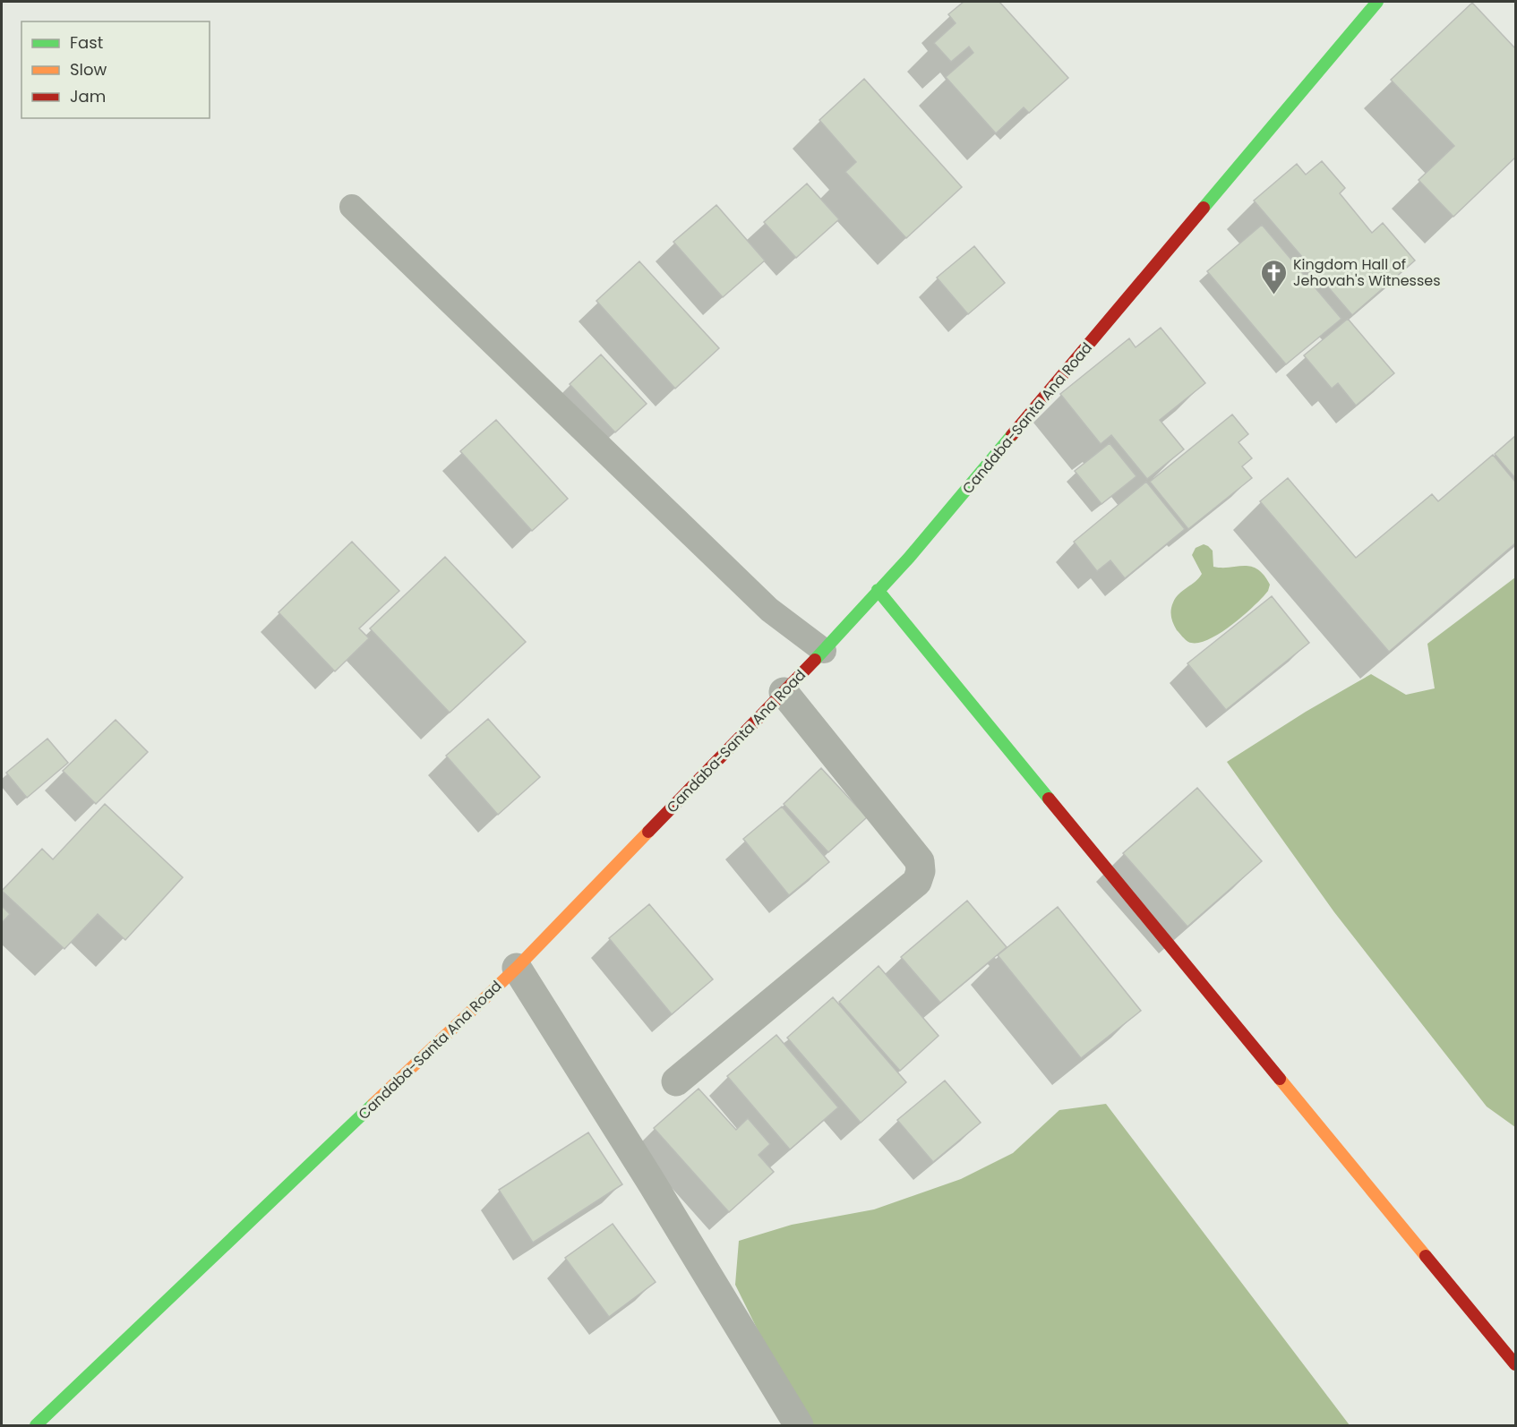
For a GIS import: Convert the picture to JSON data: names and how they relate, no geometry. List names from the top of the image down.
{
  "streets": {
    "main road": ["Candaba-Santa Ana Road"]
  },
  "places": {
    "church": ["Kingdom Hall of Jehovah's Witnesses"]
  },
  "legend": ["Fast", "Slow", "Jam"]
}
